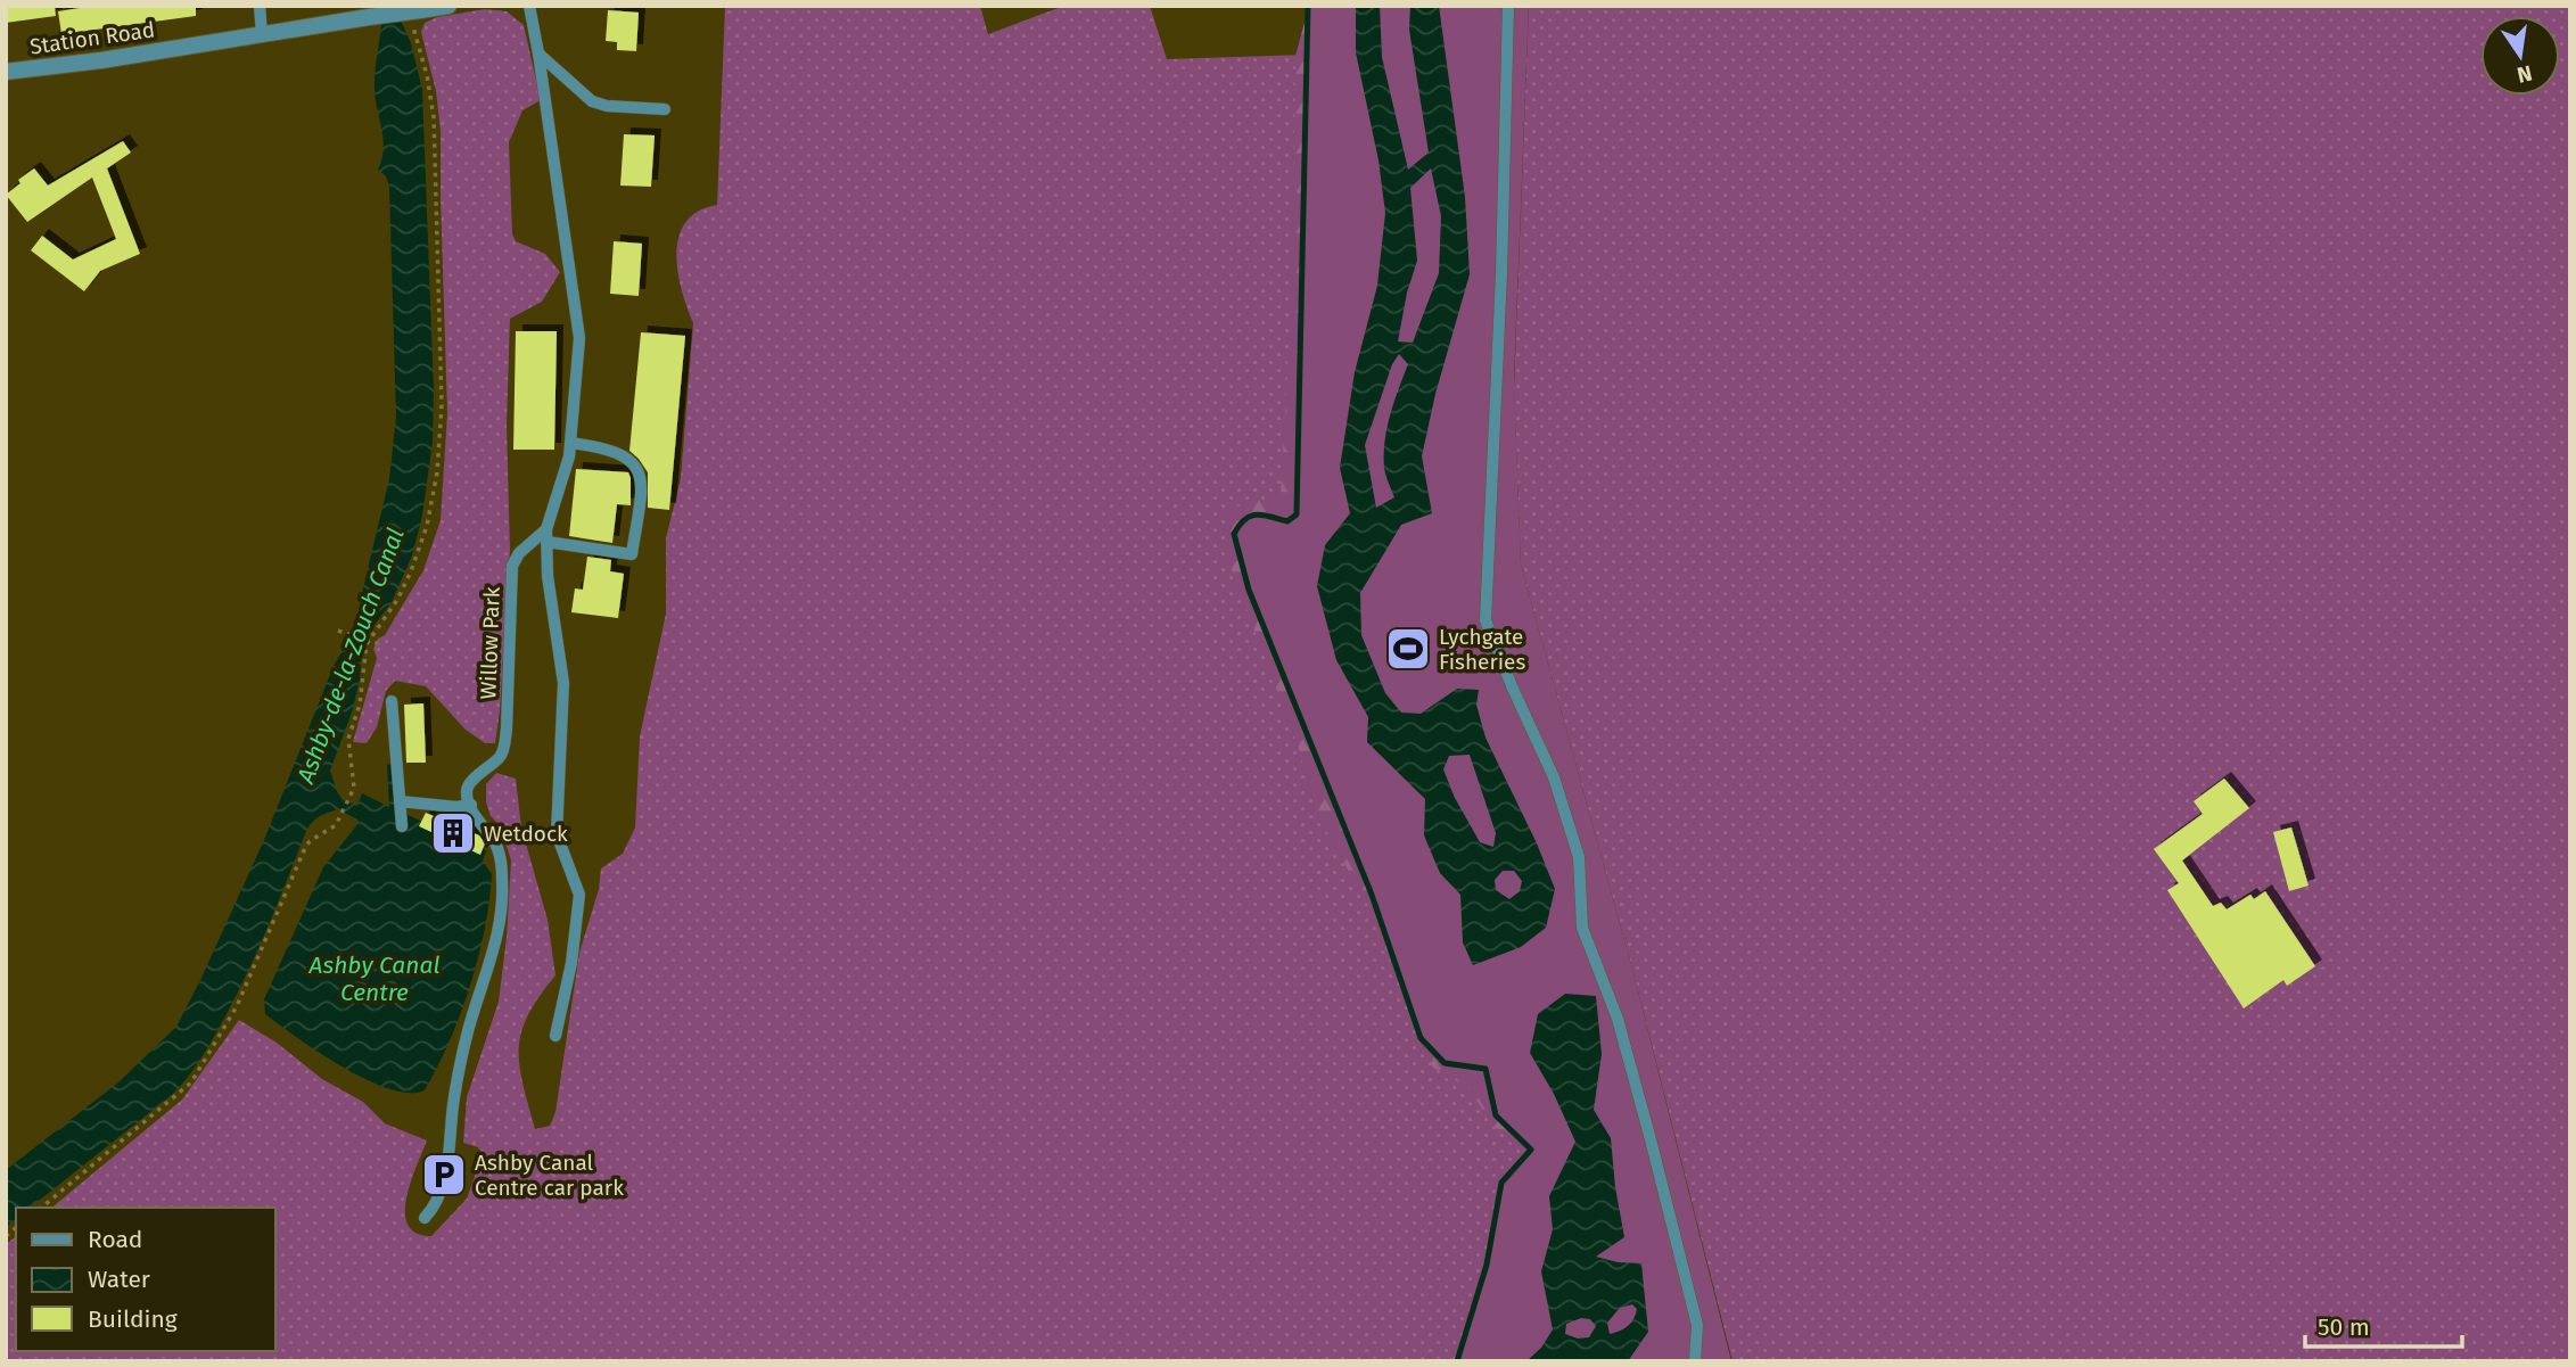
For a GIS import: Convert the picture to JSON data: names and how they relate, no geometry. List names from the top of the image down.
{
  "streets": {
    "street": ["Station Road"],
    "lane": ["Willow Park"]
  },
  "water": ["Ashby-de-la-Zouch Canal", "Ashby Canal Centre"],
  "places": {
    "sports": ["Lychgate Fisheries"],
    "building": ["Wetdock"],
    "parking": ["Ashby Canal Centre car park"]
  },
  "legend": ["Road", "Water", "Building"],
  "scale_bar": "50 m",
  "north": "bottom"
}
